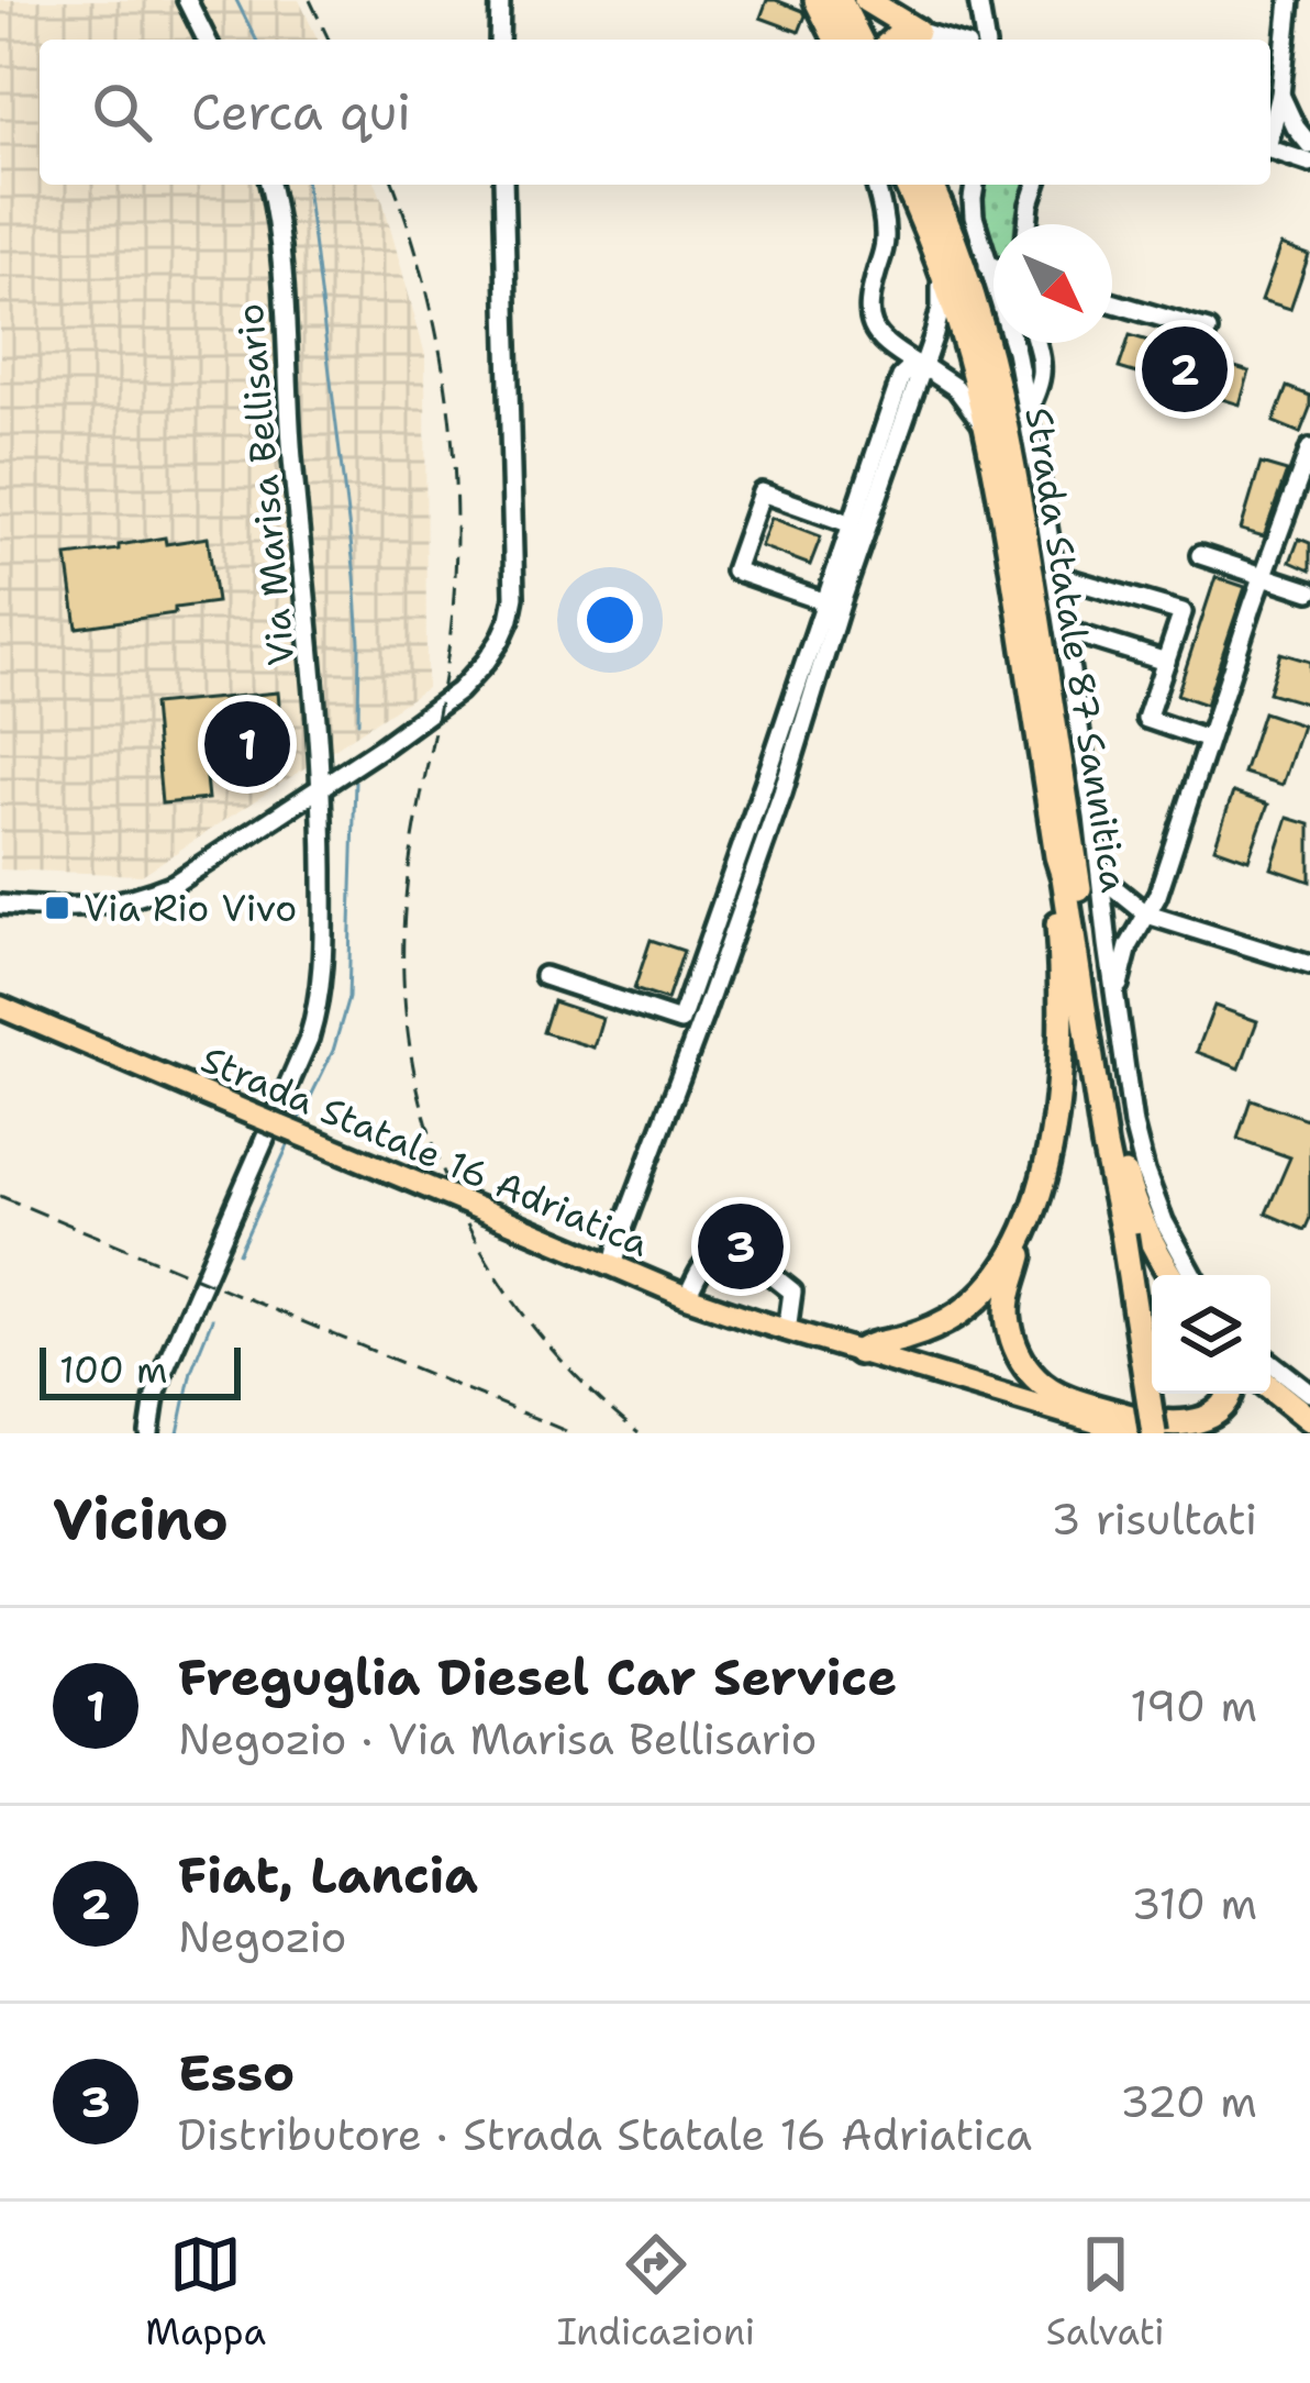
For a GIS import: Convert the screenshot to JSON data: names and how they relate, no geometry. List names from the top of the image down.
{
  "streets": {
    "highway": ["Strada Statale 87 Sannitica"],
    "main road": ["Strada Statale 16 Adriatica"],
    "street": ["Via Marisa Bellisario"]
  },
  "places": {
    "transit": ["Via Rio Vivo"]
  },
  "scale_bar": "100 m",
  "north": "bottom right",
  "page": {
    "search": "Cerca qui",
    "pins": ["2", "1", "3"],
    "scale": "100 m",
    "heading": ["Vicino", "3 risultati"],
    "list": [
      {
        "mark": "1",
        "name": "Freguglia Diesel Car Service",
        "note": "Negozio · Via Marisa Bellisario",
        "value": "190 m"
      },
      {
        "mark": "2",
        "name": "Fiat, Lancia",
        "note": "Negozio",
        "value": "310 m"
      },
      {
        "mark": "3",
        "name": "Esso",
        "note": "Distributore · Strada Statale 16 Adriatica",
        "value": "320 m"
      }
    ],
    "nav": ["Mappa", "Indicazioni", "Salvati"]
  }
}
